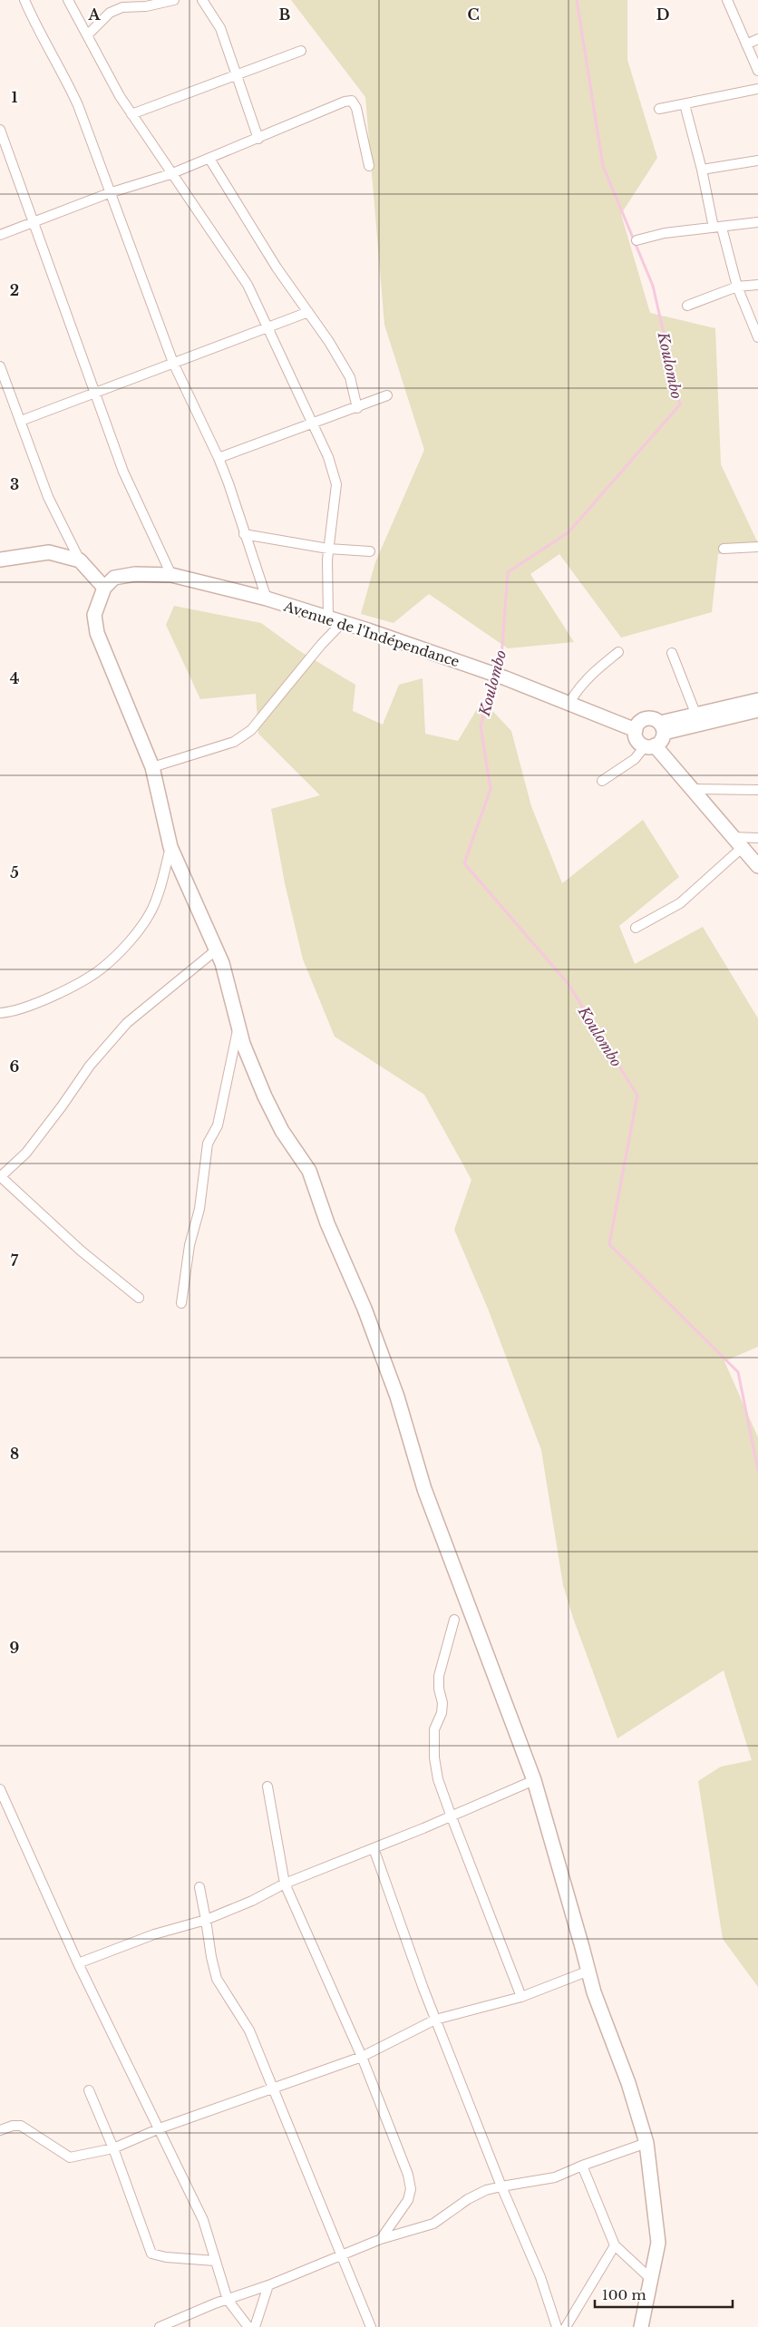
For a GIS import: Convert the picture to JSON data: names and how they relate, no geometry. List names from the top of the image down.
{
  "streets": {
    "street": ["Avenue de l'Indépendance"]
  },
  "water": ["Koulombo"],
  "scale_bar": "100 m",
  "grid": {
    "columns": [
      "A",
      "B",
      "C",
      "D"
    ],
    "rows": [
      "1",
      "2",
      "3",
      "4",
      "5",
      "6",
      "7",
      "8",
      "9"
    ]
  }
}
